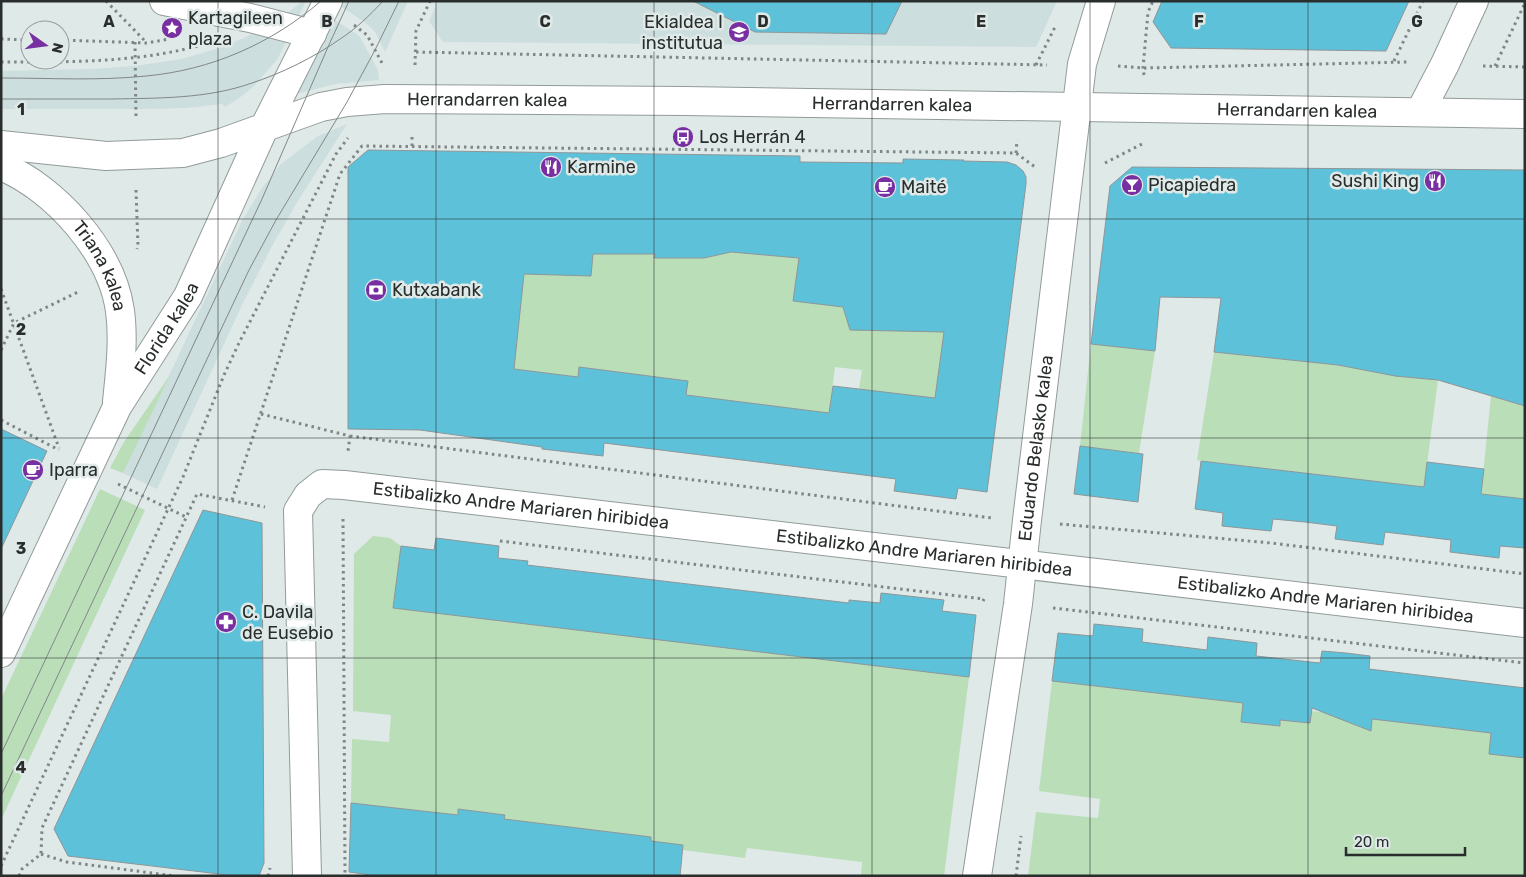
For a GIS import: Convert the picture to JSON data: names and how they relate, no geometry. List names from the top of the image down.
{
  "streets": {
    "street": [
      "Herrandarren kalea",
      "Triana kalea",
      "Florida kalea",
      "Eduardo Belasko kalea",
      "Estibalizko Andre Mariaren hiribidea"
    ]
  },
  "crossings": [
    ["Herrandarren kalea", "Florida kalea"],
    ["Herrandarren kalea", "Eduardo Belasko kalea"],
    ["Triana kalea", "Florida kalea"],
    ["Eduardo Belasko kalea", "Estibalizko Andre Mariaren hiribidea"]
  ],
  "places": {
    "place": ["Kartagileen plaza"],
    "school or university": ["Ekialdea I institutua"],
    "bus stop": ["Los Herrán 4"],
    "restaurant": ["Karmine", "Sushi King"],
    "bar": ["Picapiedra"],
    "cafe": ["Maité", "Iparra"],
    "bank": ["Kutxabank"],
    "pharmacy": ["C. Davila de Eusebio"]
  },
  "scale_bar": "20 m",
  "north": "right",
  "grid": {
    "columns": [
      "A",
      "B",
      "C",
      "D",
      "E",
      "F",
      "G"
    ],
    "rows": [
      "1",
      "2",
      "3",
      "4"
    ]
  }
}
